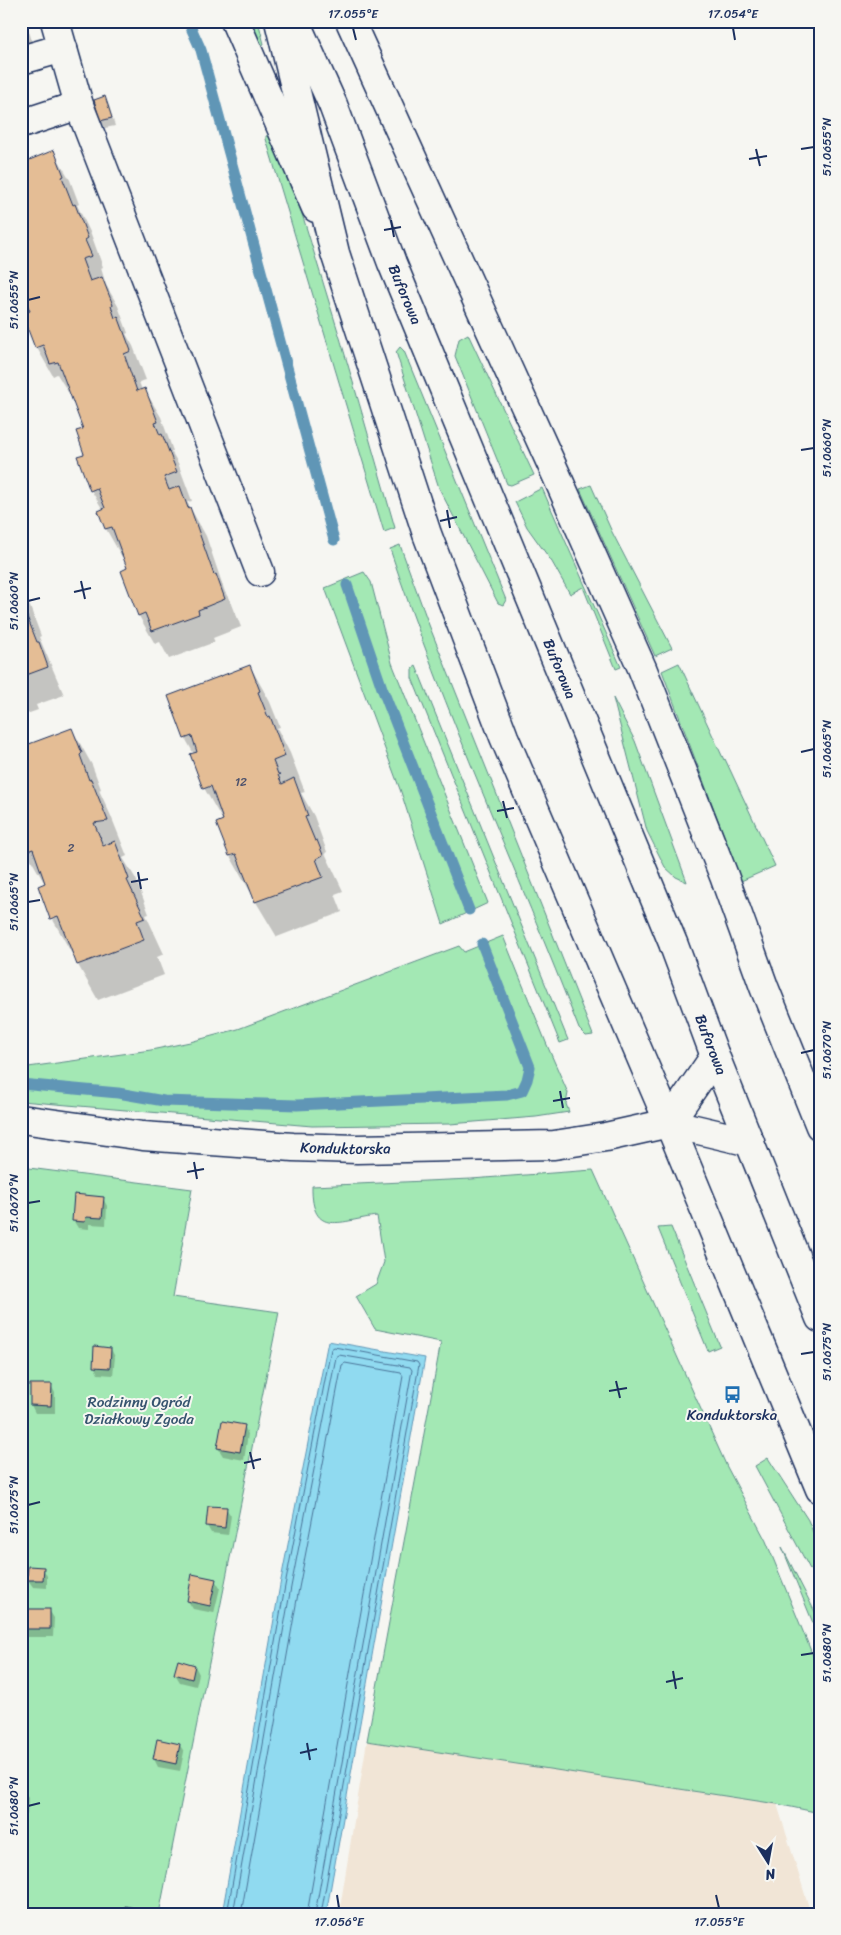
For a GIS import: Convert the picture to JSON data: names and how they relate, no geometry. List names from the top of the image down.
{
  "streets": {
    "main road": ["Buforowa", "Konduktorska"]
  },
  "crossings": [
    ["Buforowa", "Konduktorska"]
  ],
  "parks": ["Rodzinny Ogród Działkowy Zgoda"],
  "places": {
    "bus stop": ["Konduktorska"]
  },
  "house_numbers": ["12", "2"],
  "north": "bottom",
  "coordinates": [
    "17.055°E",
    "17.054°E",
    "51.0655°N",
    "51.0660°N",
    "51.0665°N",
    "51.0670°N",
    "51.0675°N",
    "51.0680°N",
    "17.056°E"
  ]
}
